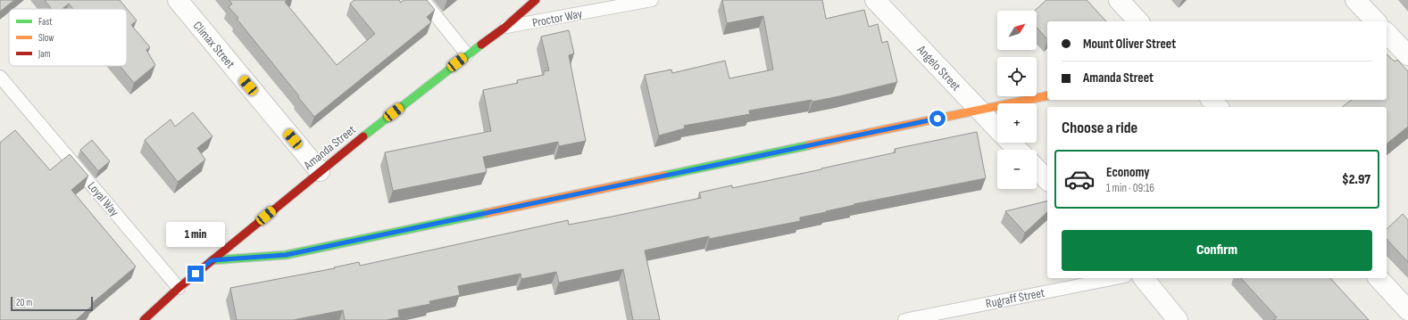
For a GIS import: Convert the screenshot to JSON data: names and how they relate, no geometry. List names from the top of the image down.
{
  "streets": {
    "street": ["Climax Street", "Angelo Street", "Amanda Street"],
    "lane": ["Proctor Way", "Loyal Way", "Rugraff Street"]
  },
  "crossings": [
    ["Proctor Way", "Amanda Street"],
    ["Climax Street", "Amanda Street"],
    ["Amanda Street", "Loyal Way"]
  ],
  "legend": ["Fast", "Slow", "Jam"],
  "scale_bar": "20 m",
  "north": "top right",
  "page": {
    "map_buttons": ["+", "−"],
    "banner": ["Mount Oliver Street", "Amanda Street"],
    "heading": "Choose a ride",
    "list": [
      {
        "name": "Economy",
        "note": "1 min · 09:16",
        "value": "$2.97"
      }
    ],
    "bubble": "1 min",
    "buttons": "Confirm",
    "scale": "20 m"
  }
}
